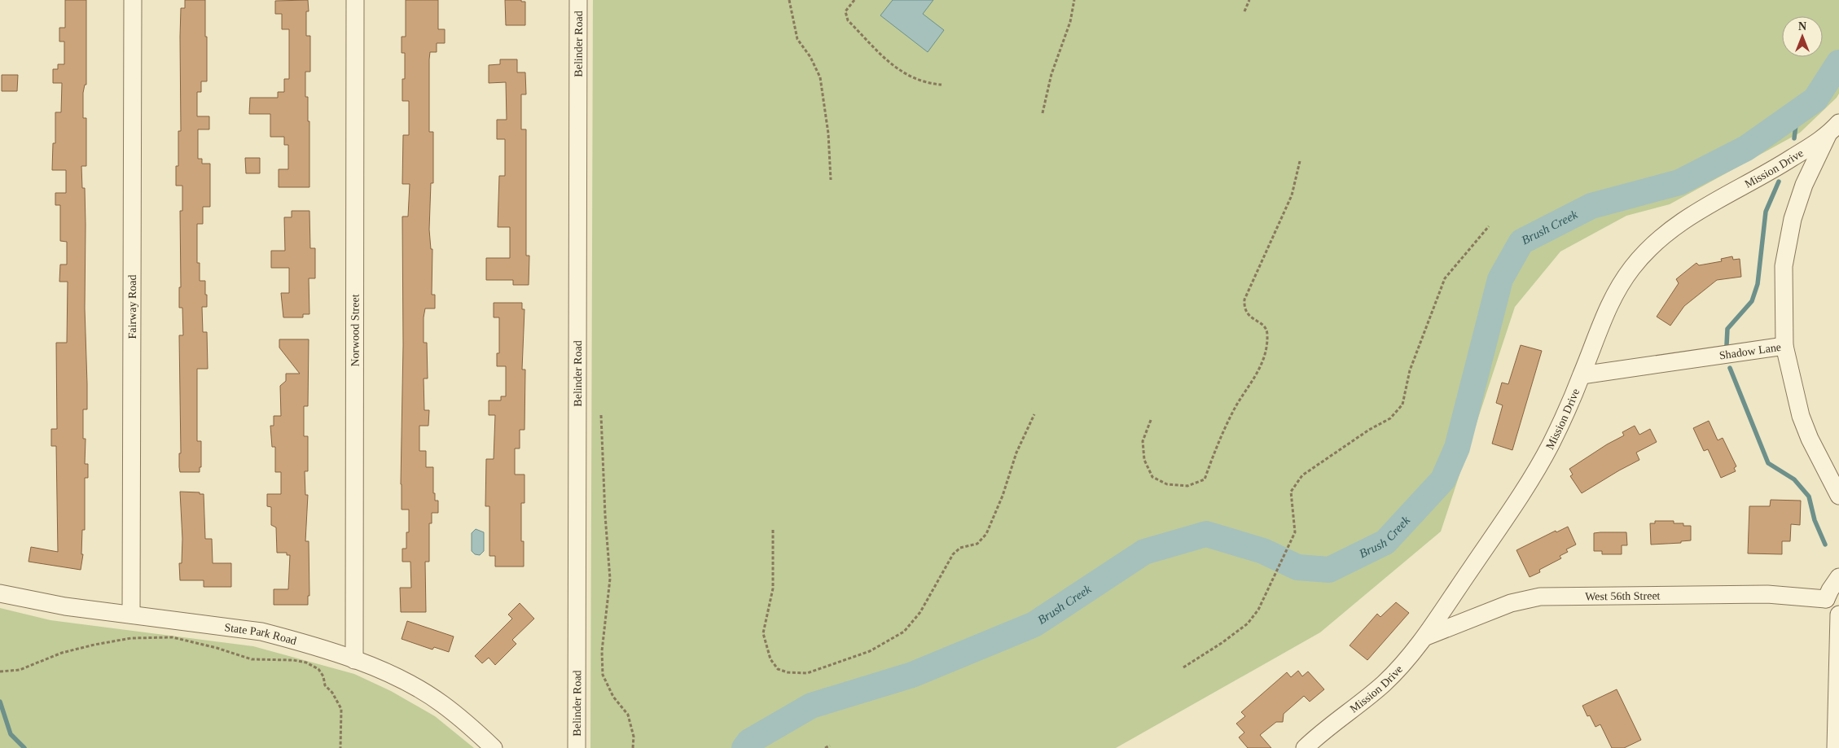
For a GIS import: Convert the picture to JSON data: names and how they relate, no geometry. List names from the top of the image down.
{
  "streets": {
    "street": [
      "Belinder Road",
      "Mission Drive",
      "Fairway Road",
      "Norwood Street",
      "Shadow Lane",
      "West 56th Street",
      "State Park Road"
    ]
  },
  "crossings": [
    ["Mission Drive", "Shadow Lane"],
    ["Mission Drive", "West 56th Street"],
    ["Fairway Road", "State Park Road"],
    ["Norwood Street", "State Park Road"]
  ],
  "water": ["Brush Creek"],
  "north": "top"
}
